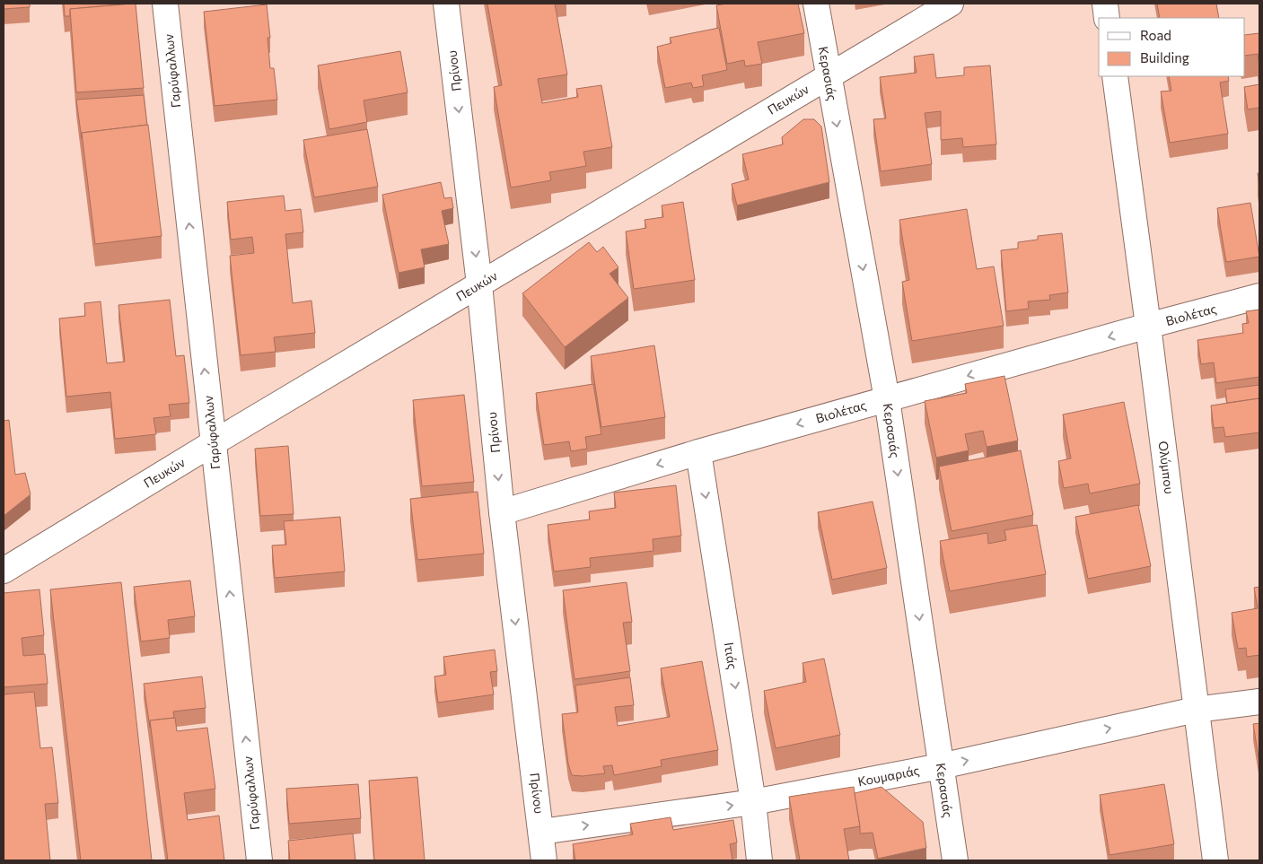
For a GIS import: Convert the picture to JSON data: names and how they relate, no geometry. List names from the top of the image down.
{
  "streets": {
    "street": [
      "Γαρύφαλλων",
      "Πρίνου",
      "Κερασιάς",
      "Πευκών",
      "Βιολέτας",
      "Ολύμπου",
      "Ιτιάς",
      "Κουμαριάς"
    ]
  },
  "crossings": [
    ["Γαρύφαλλων", "Πευκών"],
    ["Πρίνου", "Πευκών"],
    ["Πρίνου", "Βιολέτας"],
    ["Πρίνου", "Κουμαριάς"],
    ["Κερασιάς", "Πευκών"],
    ["Κερασιάς", "Βιολέτας"],
    ["Κερασιάς", "Κουμαριάς"],
    ["Βιολέτας", "Ολύμπου"],
    ["Βιολέτας", "Ιτιάς"],
    ["Ολύμπου", "Κουμαριάς"],
    ["Ιτιάς", "Κουμαριάς"]
  ],
  "one_way": [
    "Γαρύφαλλων",
    "Πρίνου",
    "Κερασιάς",
    "Βιολέτας",
    "Ιτιάς",
    "Κουμαριάς"
  ],
  "legend": ["Road", "Building"]
}
